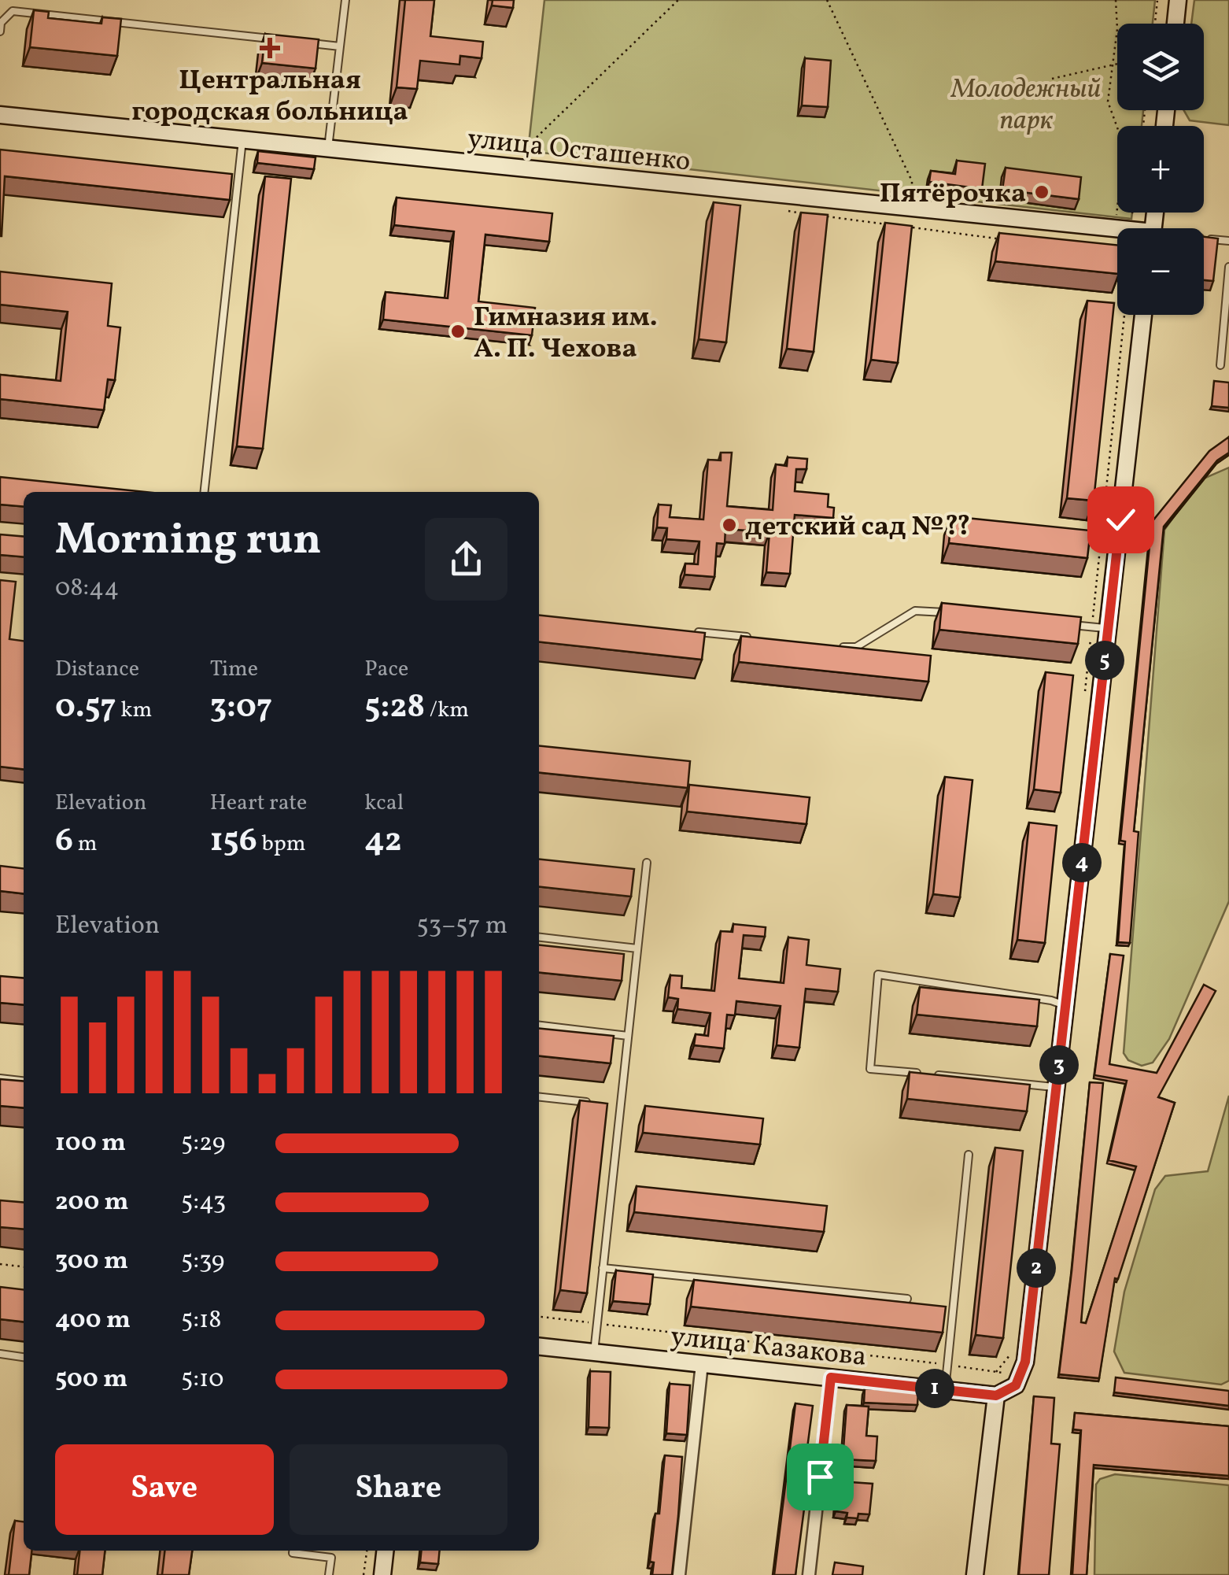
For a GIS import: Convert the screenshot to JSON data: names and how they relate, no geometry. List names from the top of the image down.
{
  "streets": {
    "street": ["улица Осташенко", "улица Казакова"]
  },
  "parks": ["Молодежный парк"],
  "places": {
    "health": ["Центральная городская больница"],
    "other": ["Пятёрочка", "Гимназия им. А. П. Чехова", "детский сад №??"]
  },
  "page": {
    "map_buttons": ["+", "−"],
    "heading": ["Morning run", "08:44"],
    "stats": [
      ["Distance", "0.57 km"],
      ["Time", "3:07"],
      ["Pace", "5:28 /km"],
      ["Elevation", "6 m"],
      ["Heart rate", "156 bpm"],
      ["kcal", "42"]
    ],
    "pins": [
      "5",
      "4",
      "3",
      "2",
      "1"
    ],
    "chart": ["Elevation", "53–57 m"],
    "list": [
      {
        "name": "100 m",
        "note": "5:29"
      },
      {
        "name": "200 m",
        "note": "5:43"
      },
      {
        "name": "300 m",
        "note": "5:39"
      },
      {
        "name": "400 m",
        "note": "5:18"
      },
      {
        "name": "500 m",
        "note": "5:10"
      }
    ],
    "buttons": ["Save", "Share"]
  }
}
